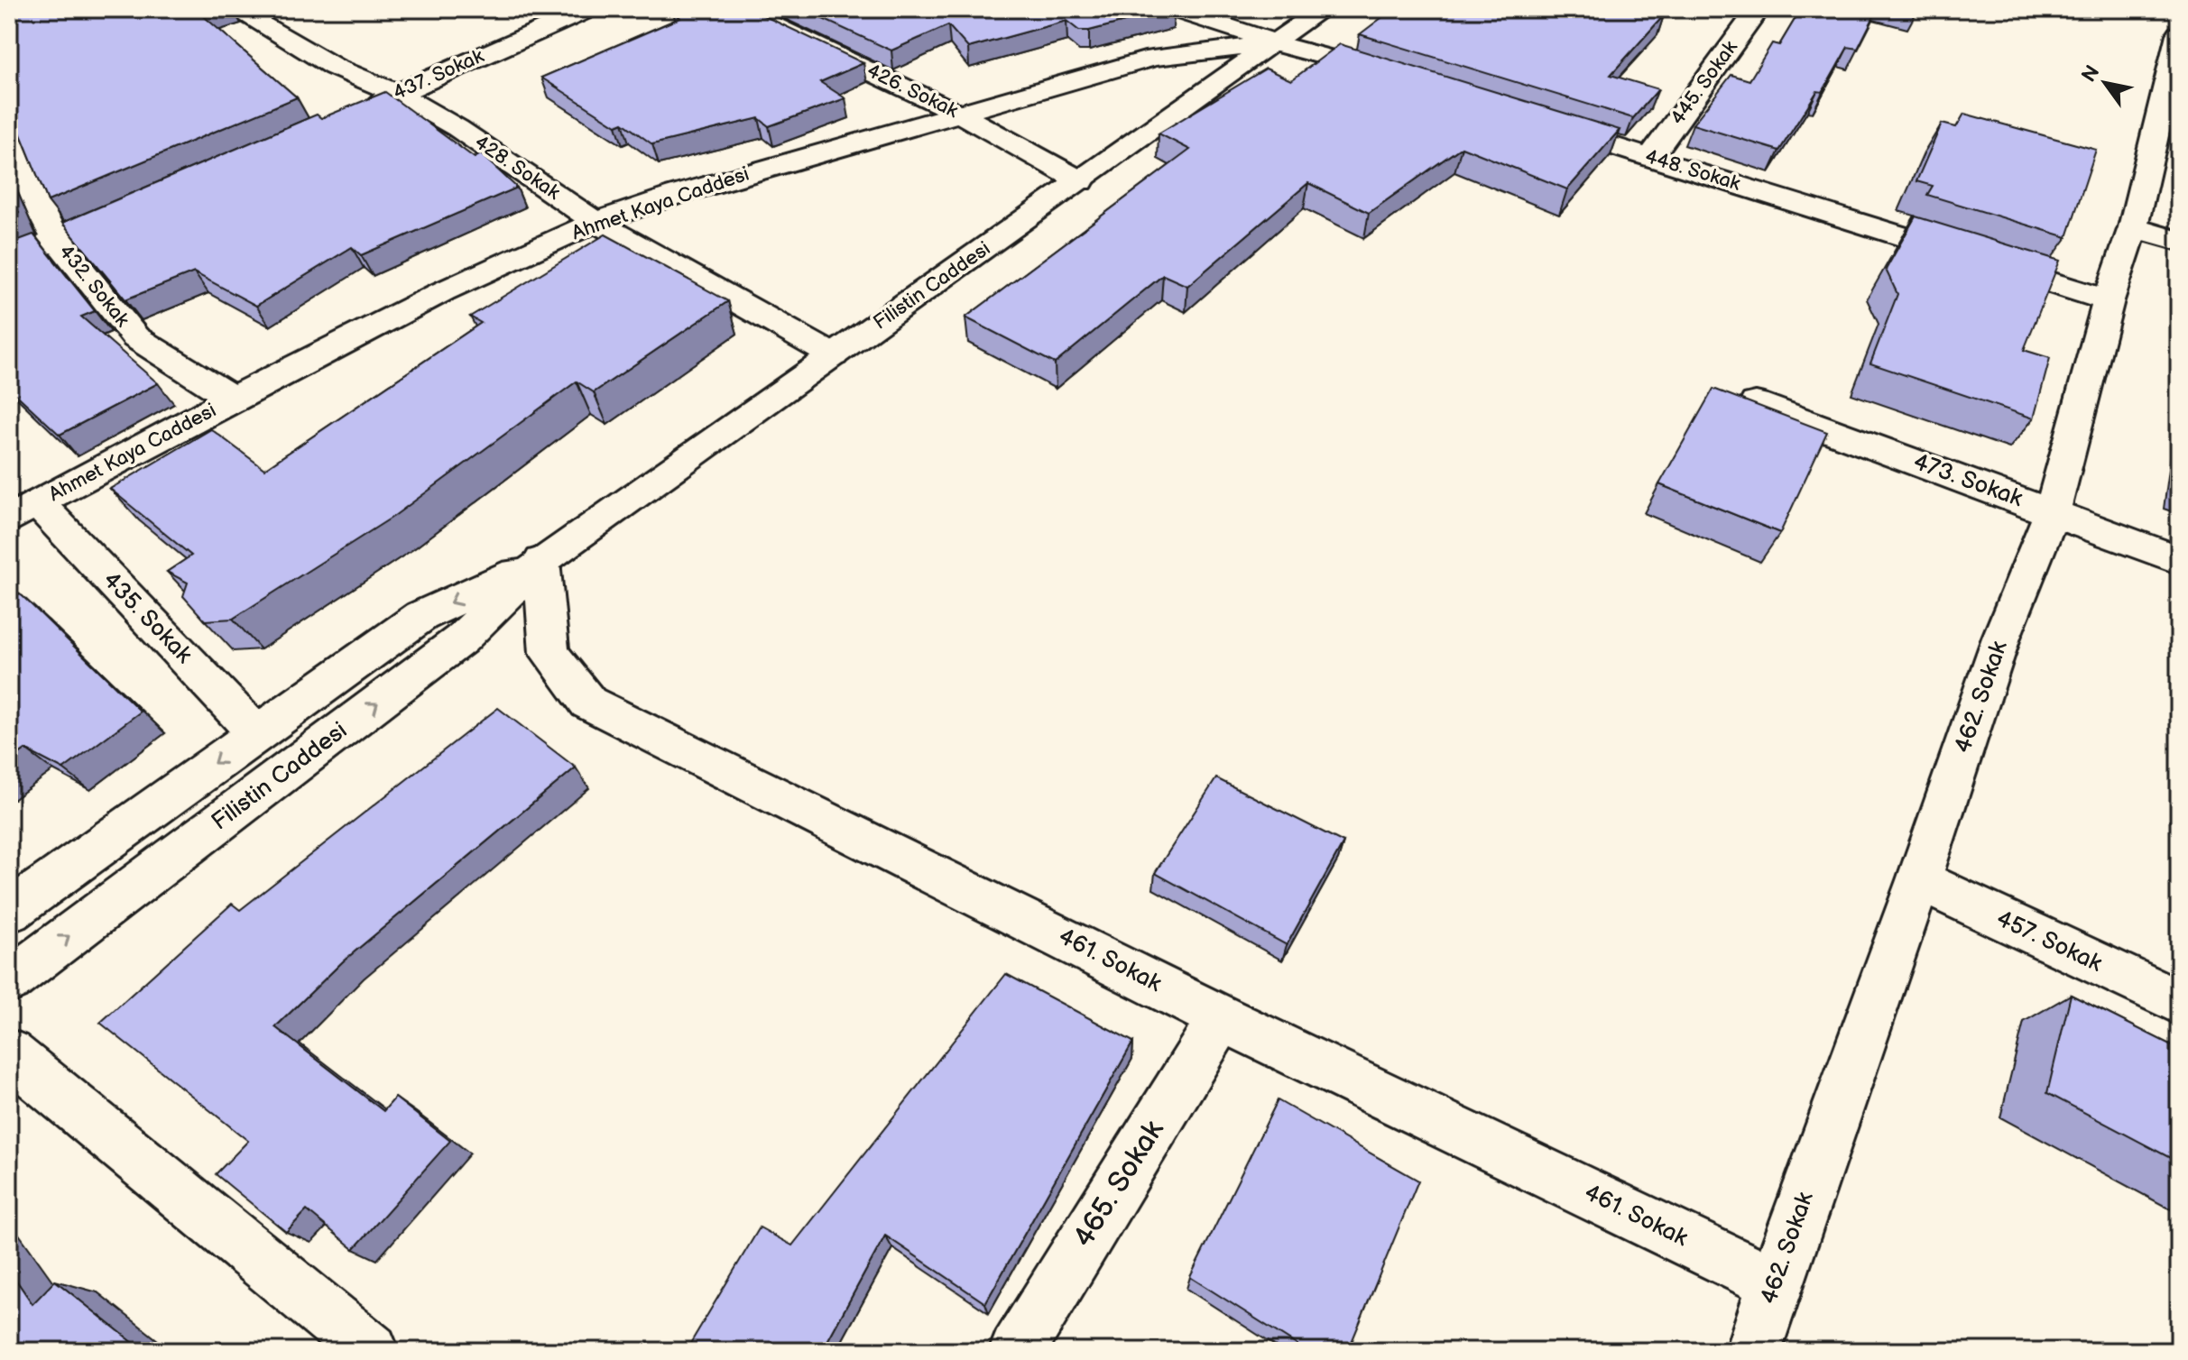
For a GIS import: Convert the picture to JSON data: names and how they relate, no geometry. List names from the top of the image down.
{
  "streets": {
    "street": [
      "437. Sokak",
      "445. Sokak",
      "426. Sokak",
      "428. Sokak",
      "448. Sokak",
      "Ahmet Kaya Caddesi",
      "432. Sokak",
      "Filistin Caddesi",
      "473. Sokak",
      "435. Sokak",
      "462. Sokak",
      "457. Sokak",
      "461. Sokak",
      "465. Sokak"
    ]
  },
  "crossings": [
    ["437. Sokak", "428. Sokak"],
    ["445. Sokak", "448. Sokak"],
    ["426. Sokak", "Ahmet Kaya Caddesi"],
    ["426. Sokak", "Filistin Caddesi"],
    ["428. Sokak", "Ahmet Kaya Caddesi"],
    ["428. Sokak", "Filistin Caddesi"],
    ["448. Sokak", "462. Sokak"],
    ["Ahmet Kaya Caddesi", "432. Sokak"],
    ["Ahmet Kaya Caddesi", "Filistin Caddesi"],
    ["Ahmet Kaya Caddesi", "435. Sokak"],
    ["Filistin Caddesi", "435. Sokak"],
    ["Filistin Caddesi", "461. Sokak"],
    ["473. Sokak", "462. Sokak"],
    ["462. Sokak", "457. Sokak"],
    ["462. Sokak", "461. Sokak"],
    ["461. Sokak", "465. Sokak"]
  ],
  "north": "top left"
}
